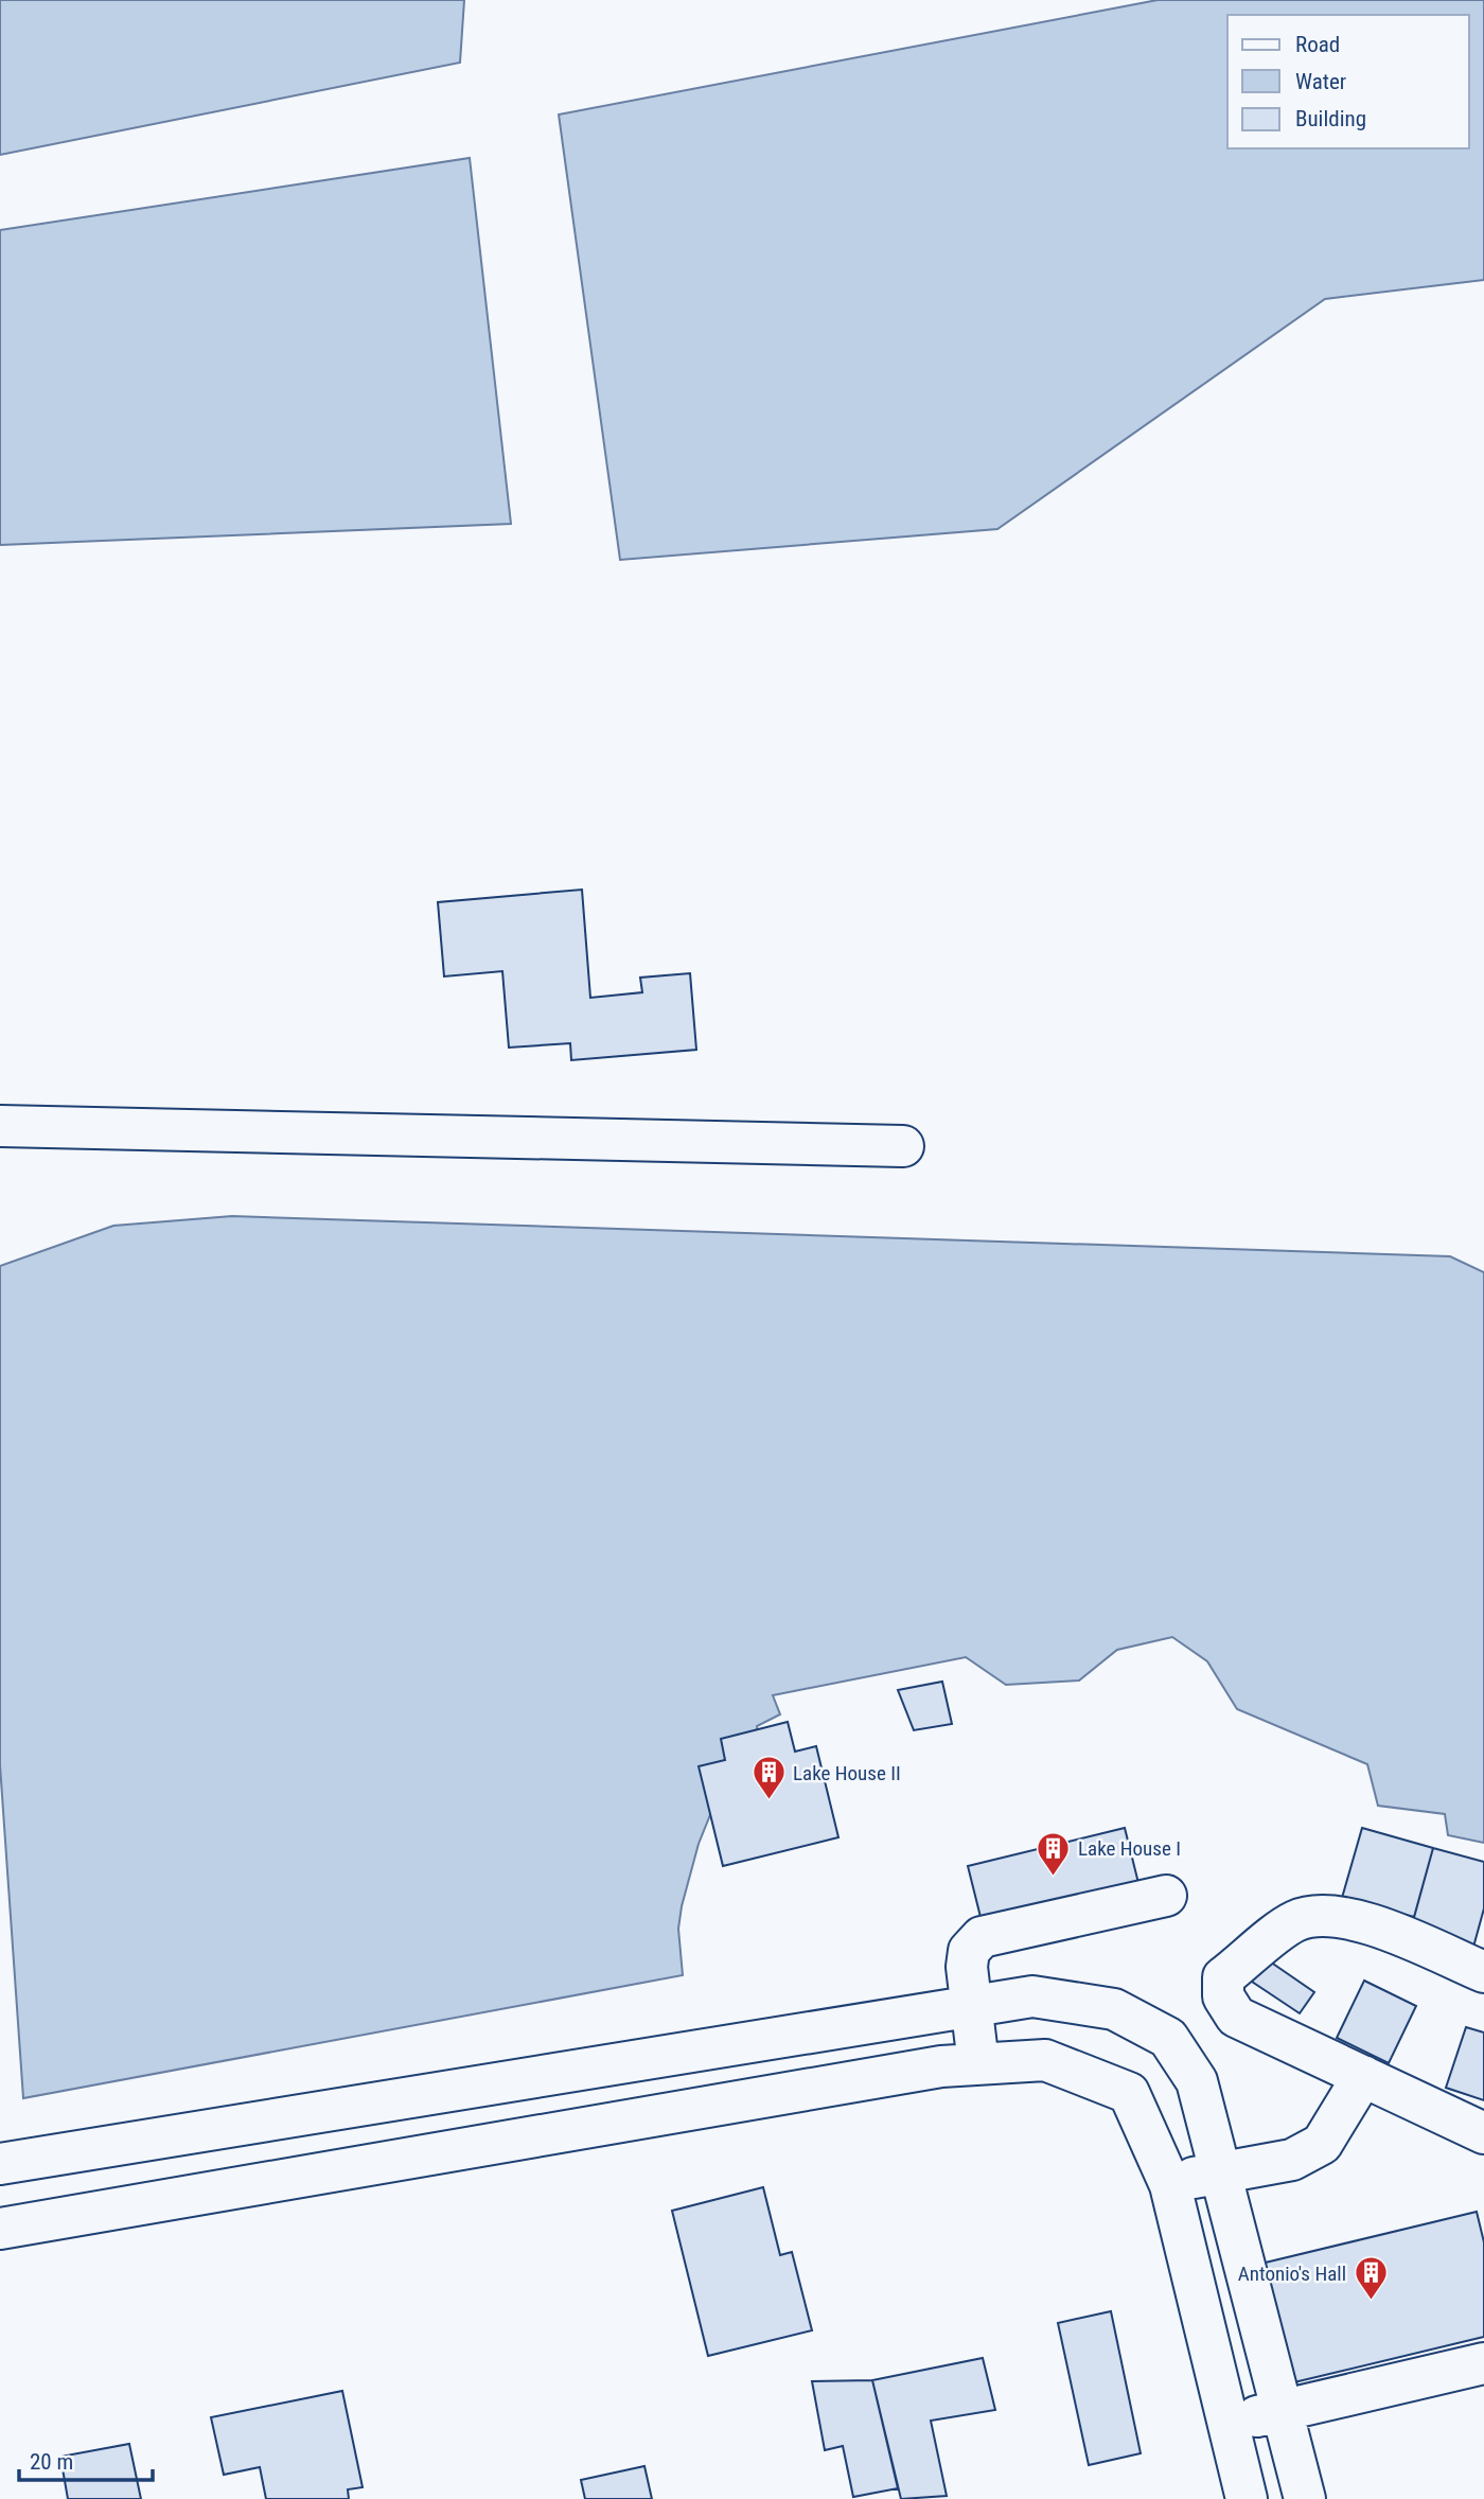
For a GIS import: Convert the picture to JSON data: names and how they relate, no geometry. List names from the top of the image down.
{
  "places": {
    "building": ["Lake House II", "Lake House I", "Antonio's Hall"]
  },
  "legend": ["Road", "Water", "Building"],
  "scale_bar": "20 m"
}
